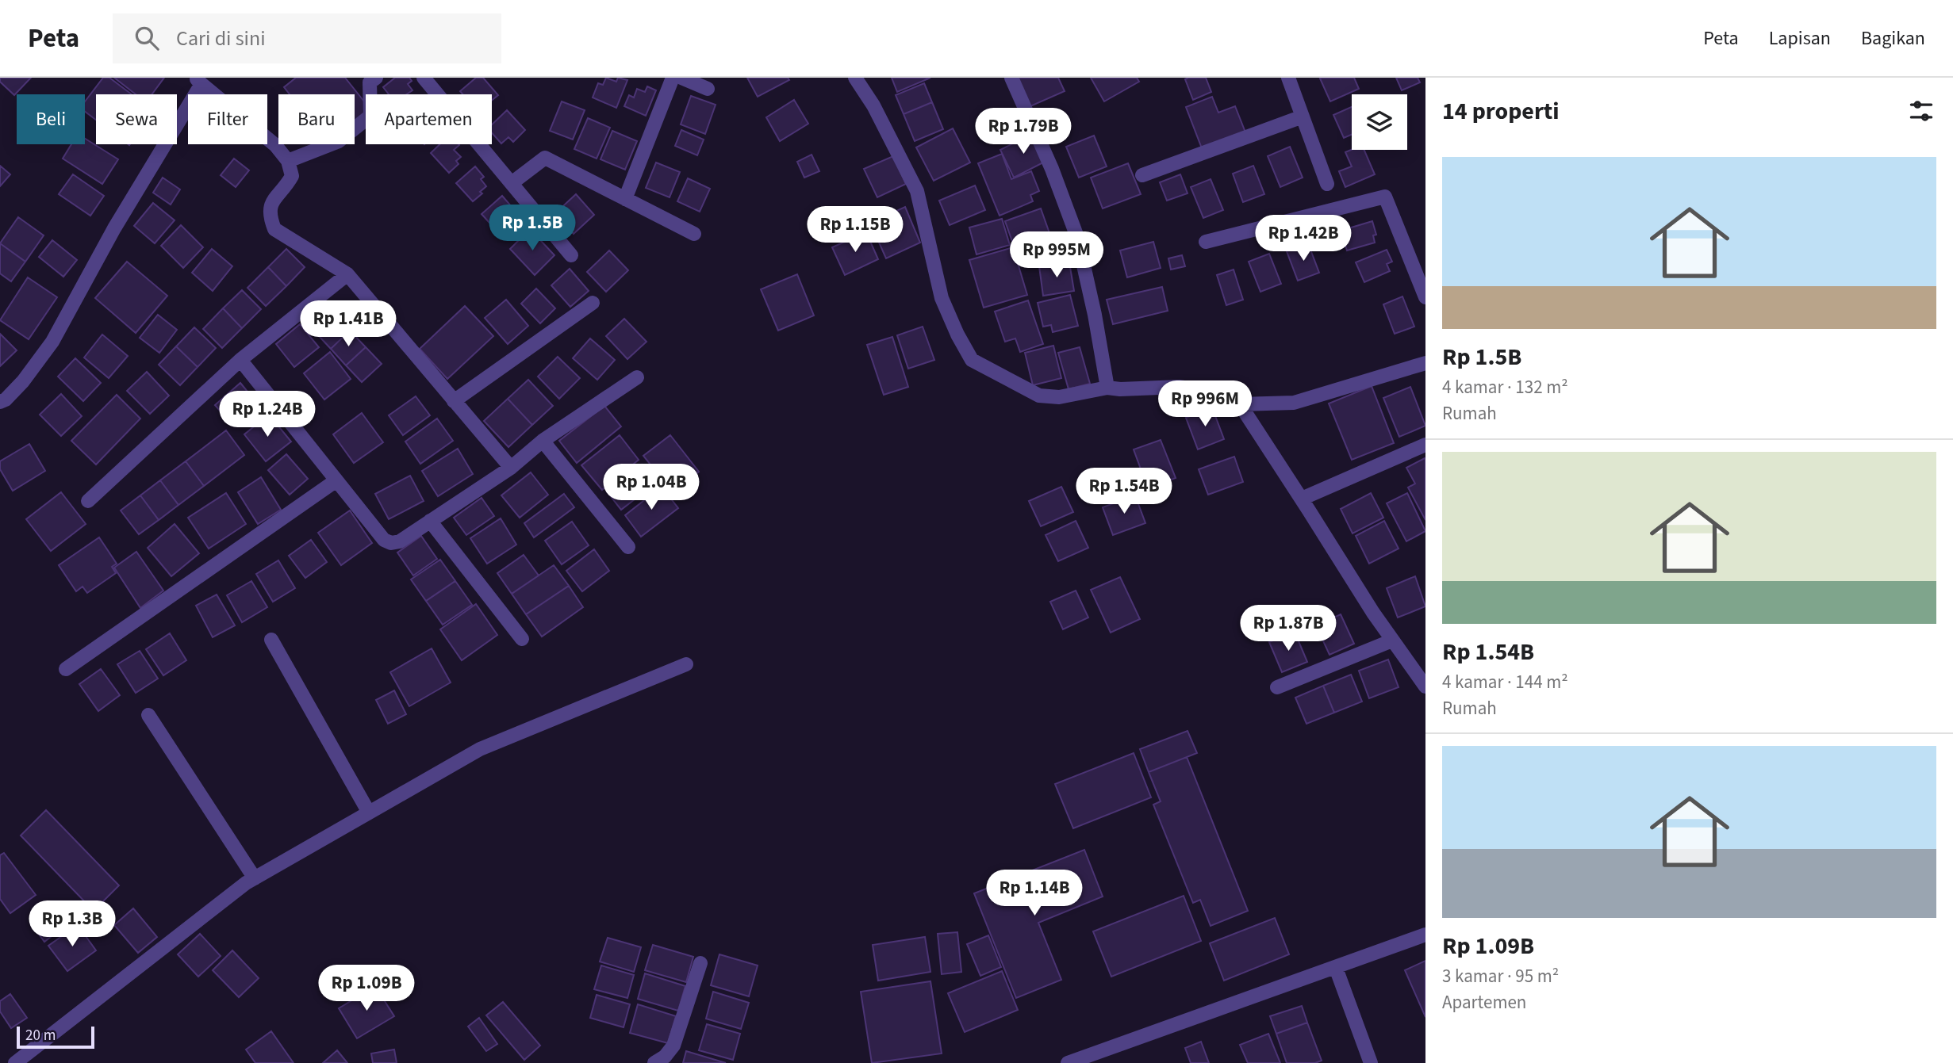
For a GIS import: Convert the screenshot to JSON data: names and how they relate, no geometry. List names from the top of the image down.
{
  "scale_bar": "20 m",
  "page": {
    "header": "Peta",
    "search": "Cari di sini",
    "nav": ["Peta", "Lapisan", "Bagikan"],
    "heading": "14 properti",
    "chip": [
      "Beli",
      "Sewa",
      "Filter",
      "Baru",
      "Apartemen"
    ],
    "price": [
      "Rp 1.79B",
      "Rp 1.5B",
      "Rp 1.15B",
      "Rp 1.42B",
      "Rp 995M",
      "Rp 1.41B",
      "Rp 996M",
      "Rp 1.24B",
      "Rp 1.04B",
      "Rp 1.54B",
      "Rp 1.87B",
      "Rp 1.14B",
      "Rp 1.3B",
      "Rp 1.09B"
    ],
    "list": [
      {
        "name": "Rp 1.5B",
        "note": "4 kamar · 132 m² · Rumah"
      },
      {
        "name": "Rp 1.54B",
        "note": "4 kamar · 144 m² · Rumah"
      },
      {
        "name": "Rp 1.09B",
        "note": "3 kamar · 95 m² · Apartemen"
      }
    ],
    "scale": "20 m"
  }
}
